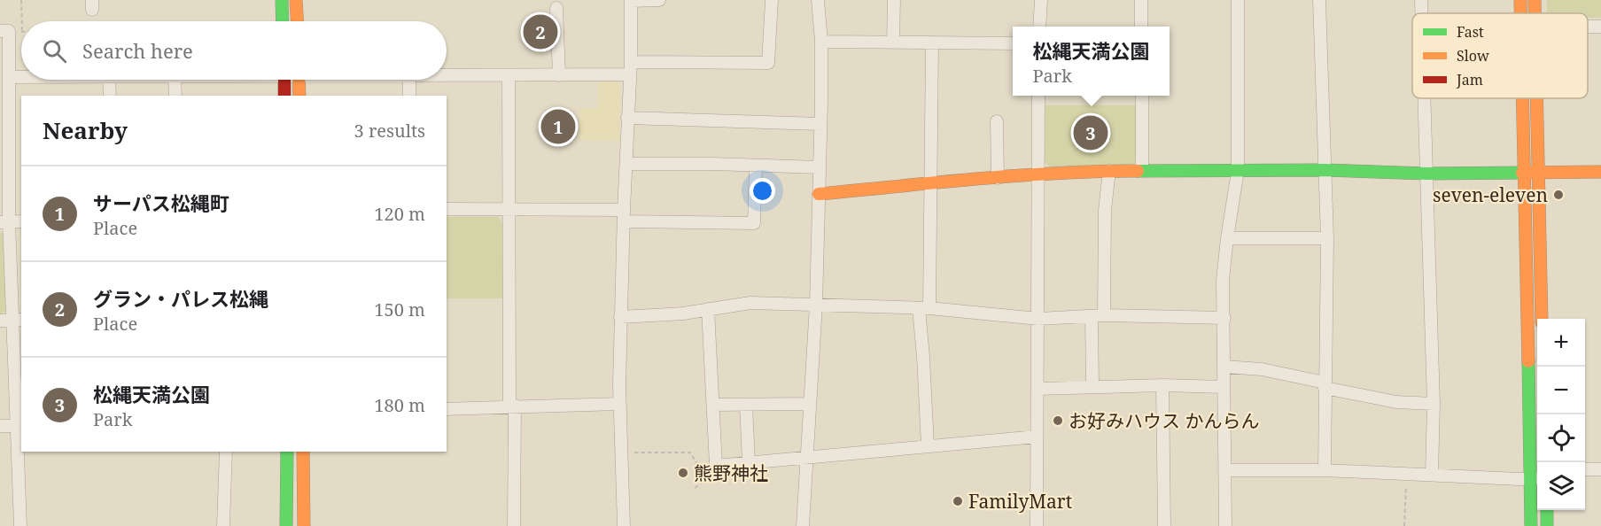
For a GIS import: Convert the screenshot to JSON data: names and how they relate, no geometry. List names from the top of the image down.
{
  "places": [
    "seven-eleven",
    "お好みハウス かんらん",
    "熊野神社",
    "FamilyMart"
  ],
  "legend": ["Fast", "Slow", "Jam"],
  "page": {
    "pins": ["2", "1", "3"],
    "search": "Search here",
    "popup": ["松縄天満公園", "Park"],
    "heading": ["Nearby", "3 results"],
    "list": [
      {
        "mark": "1",
        "name": "サーパス松縄町",
        "note": "Place",
        "value": "120 m"
      },
      {
        "mark": "2",
        "name": "グラン・パレス松縄",
        "note": "Place",
        "value": "150 m"
      },
      {
        "mark": "3",
        "name": "松縄天満公園",
        "note": "Park",
        "value": "180 m"
      }
    ],
    "map_buttons": ["+", "−"]
  }
}
